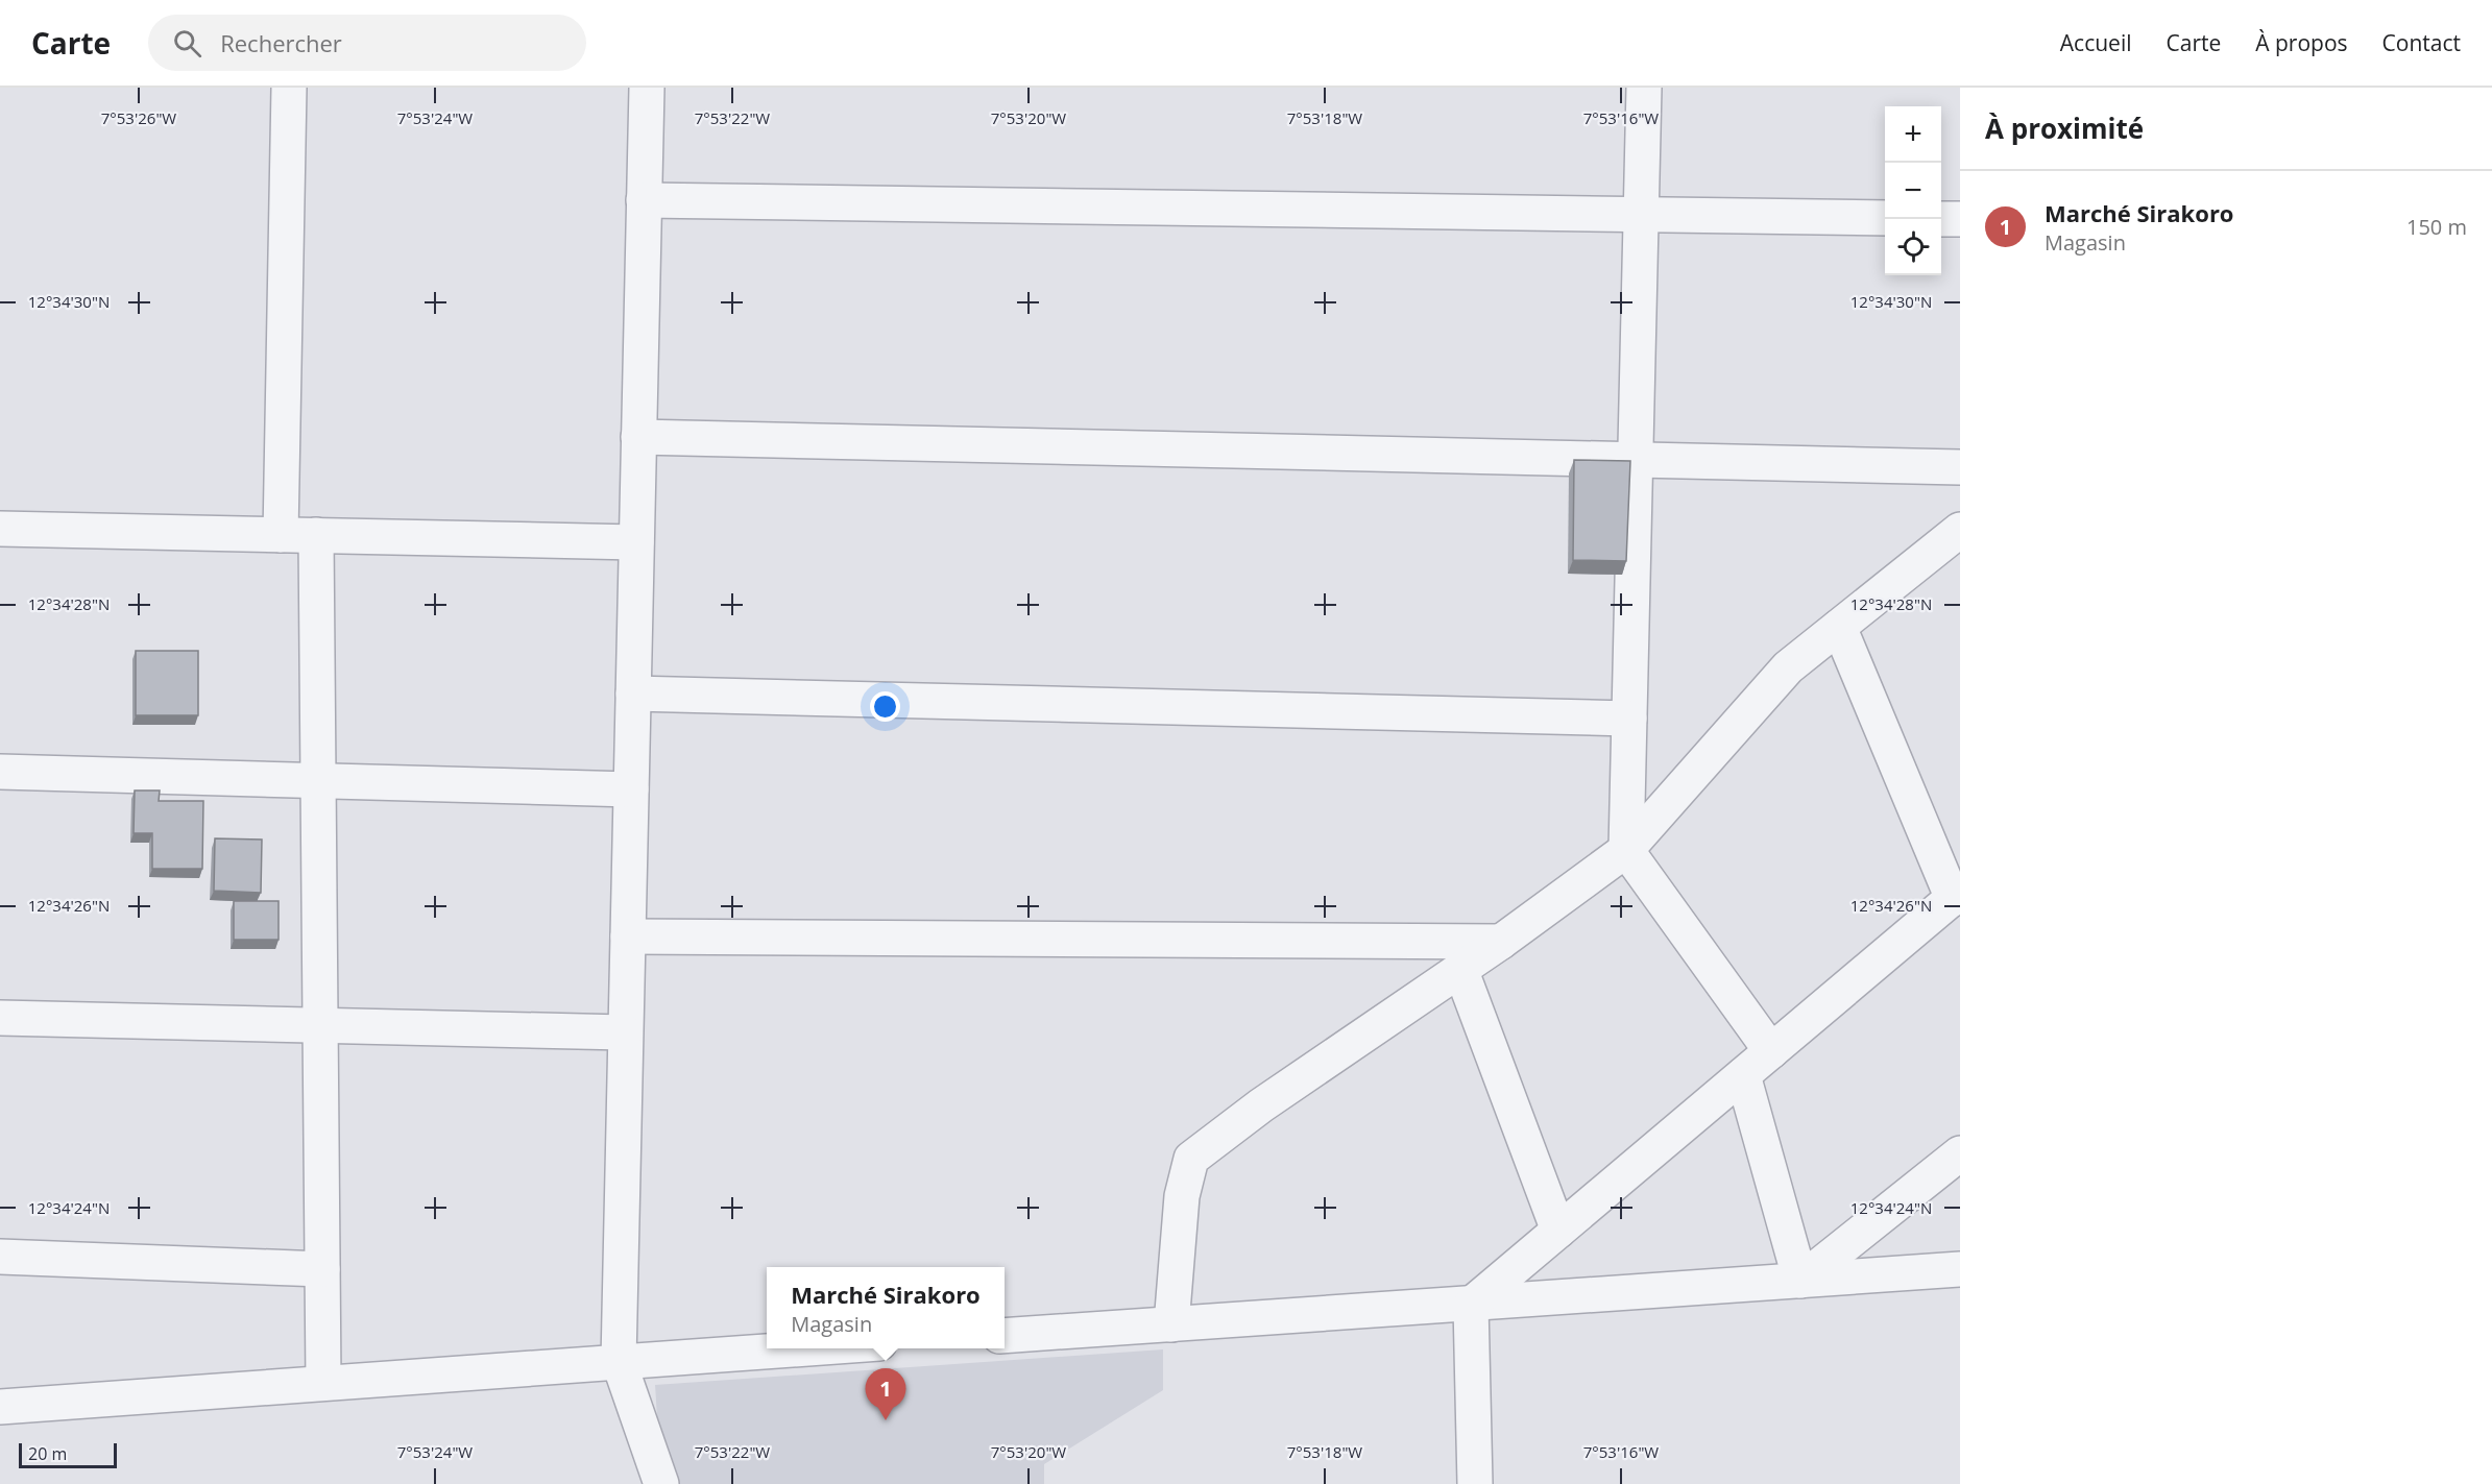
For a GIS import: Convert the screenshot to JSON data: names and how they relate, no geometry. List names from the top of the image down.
{
  "scale_bar": "20 m",
  "page": {
    "header": "Carte",
    "search": "Rechercher",
    "nav": [
      "Accueil",
      "Carte",
      "À propos",
      "Contact"
    ],
    "heading": "À proximité",
    "map_buttons": ["+", "−"],
    "list": [
      {
        "mark": "1",
        "name": "Marché Sirakoro",
        "note": "Magasin",
        "value": "150 m"
      }
    ],
    "popup": ["Marché Sirakoro", "Magasin"],
    "pins": "1",
    "scale": "20 m"
  },
  "coordinates": [
    "7°53'26\"W",
    "7°53'24\"W",
    "7°53'22\"W",
    "7°53'20\"W",
    "7°53'18\"W",
    "7°53'16\"W",
    "12°34'30\"N",
    "12°34'28\"N",
    "12°34'26\"N",
    "12°34'24\"N"
  ]
}
